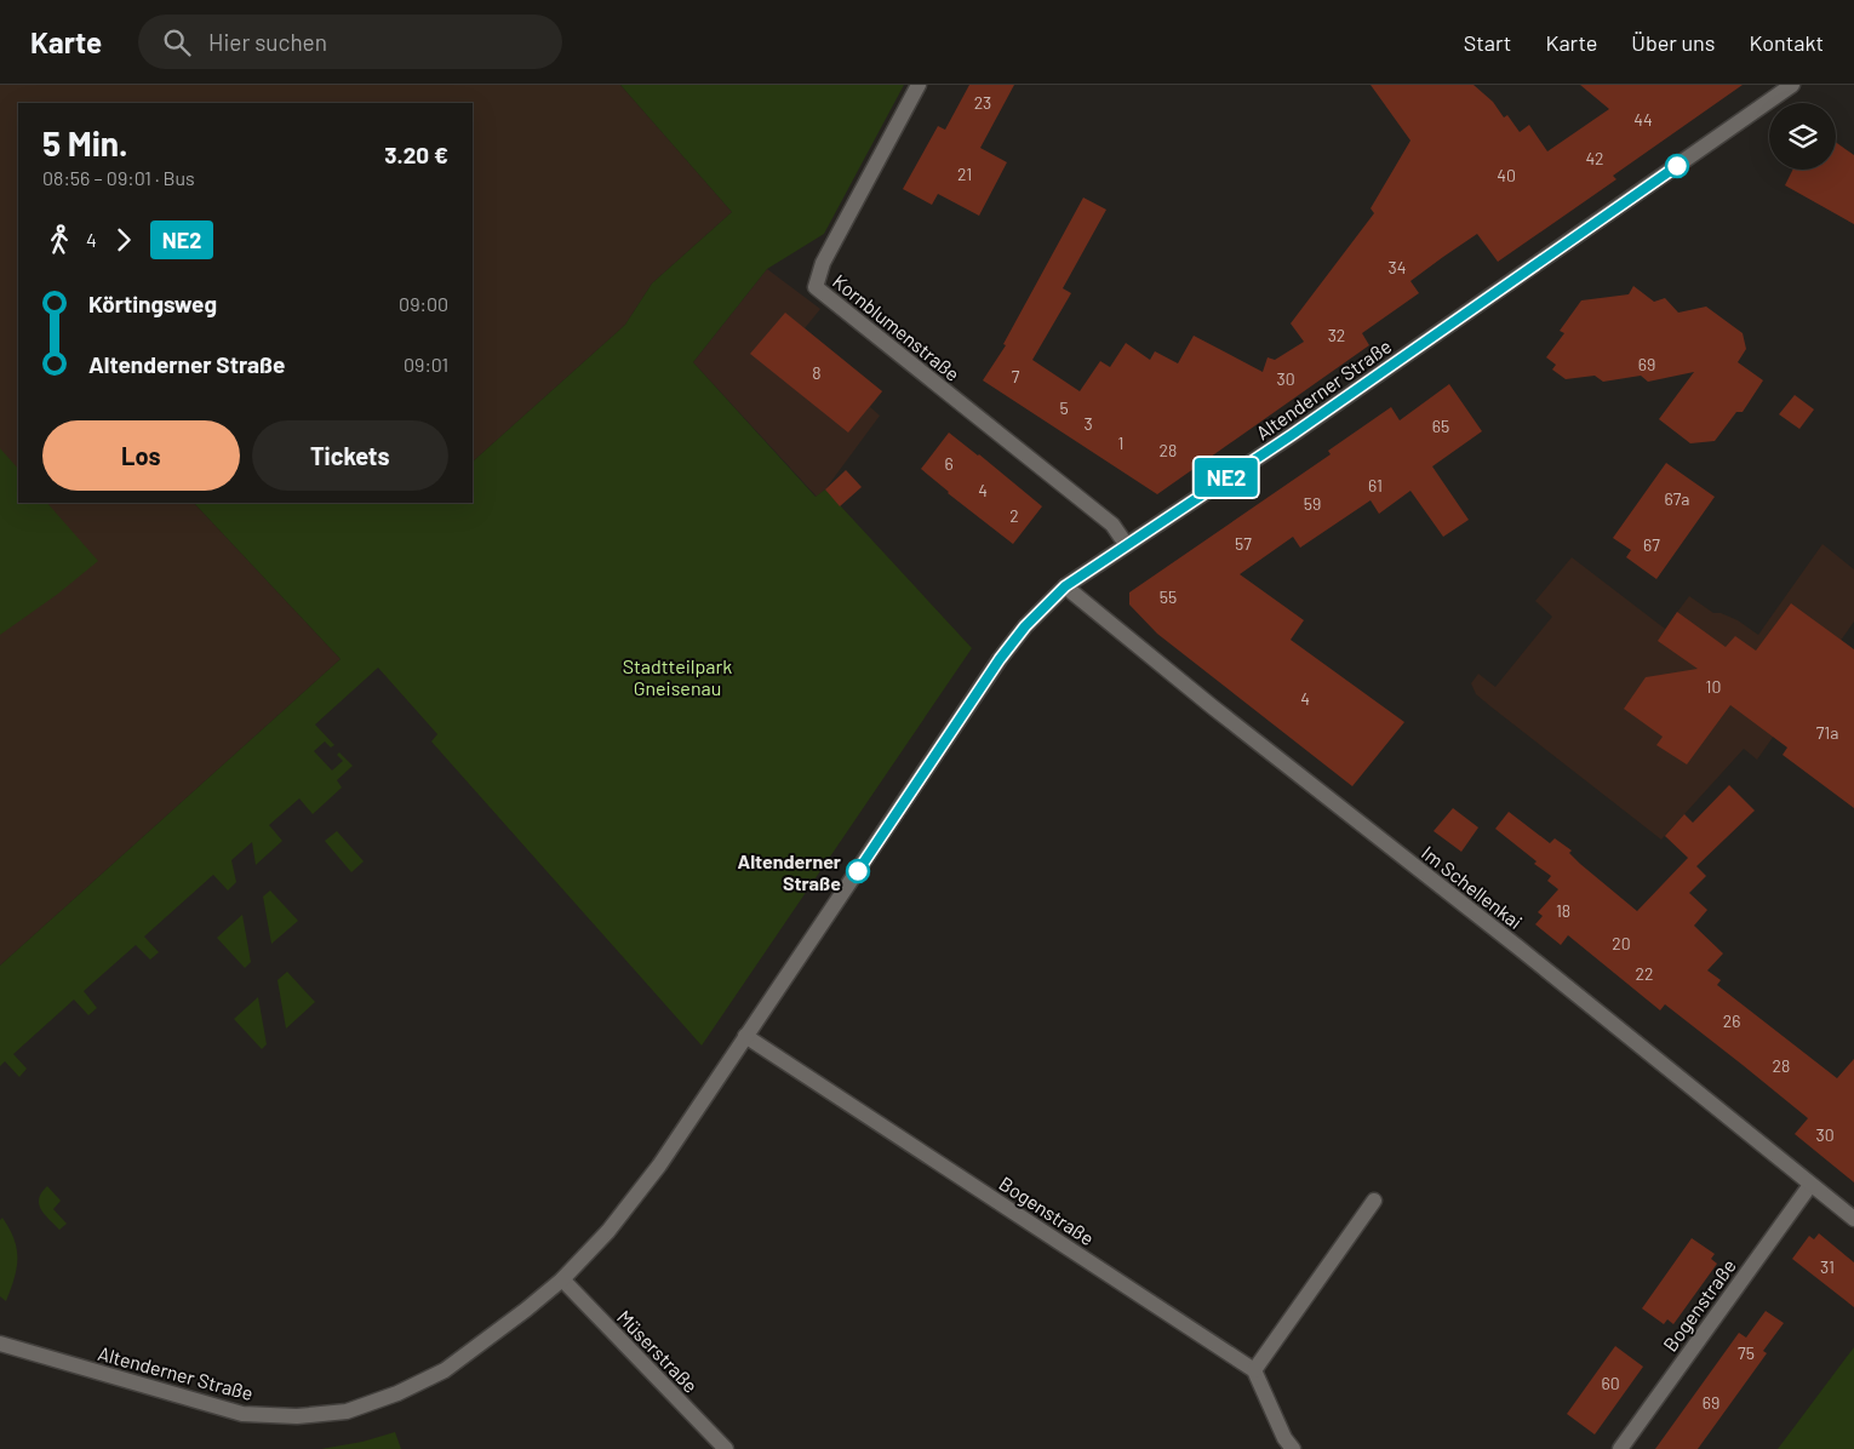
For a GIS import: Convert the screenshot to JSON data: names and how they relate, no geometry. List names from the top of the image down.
{
  "streets": {
    "street": [
      "Kornblumenstraße",
      "Altenderner Straße",
      "Im Schellenkai",
      "Bogenstraße",
      "Müserstraße"
    ]
  },
  "crossings": [
    ["Kornblumenstraße", "Altenderner Straße"],
    ["Altenderner Straße", "Im Schellenkai"],
    ["Altenderner Straße", "Bogenstraße"],
    ["Altenderner Straße", "Müserstraße"],
    ["Im Schellenkai", "Bogenstraße"]
  ],
  "parks": ["Stadtteilpark Gneisenau"],
  "places": ["Altenderner Straße"],
  "lines": ["bus line NE2"],
  "house_numbers": [
    "23",
    "44",
    "42",
    "21",
    "40",
    "34",
    "32",
    "69",
    "8",
    "7",
    "30",
    "5",
    "3",
    "65",
    "1",
    "28",
    "6",
    "61",
    "4",
    "67a",
    "59",
    "2",
    "57",
    "67",
    "55",
    "10",
    "4",
    "71a",
    "18",
    "20",
    "22",
    "26",
    "28",
    "30",
    "31",
    "75",
    "60",
    "69"
  ],
  "page": {
    "header": "Karte",
    "search": "Hier suchen",
    "nav": [
      "Start",
      "Karte",
      "Über uns",
      "Kontakt"
    ],
    "on_map": "NE2",
    "heading": ["5 Min.", "08:56 – 09:01 · Bus", "3.20 €"],
    "legs": ["4", "NE2"],
    "list": [
      {
        "name": "Körtingsweg",
        "value": "09:00"
      },
      {
        "name": "Altenderner Straße",
        "value": "09:01"
      }
    ],
    "buttons": ["Los", "Tickets"]
  }
}
